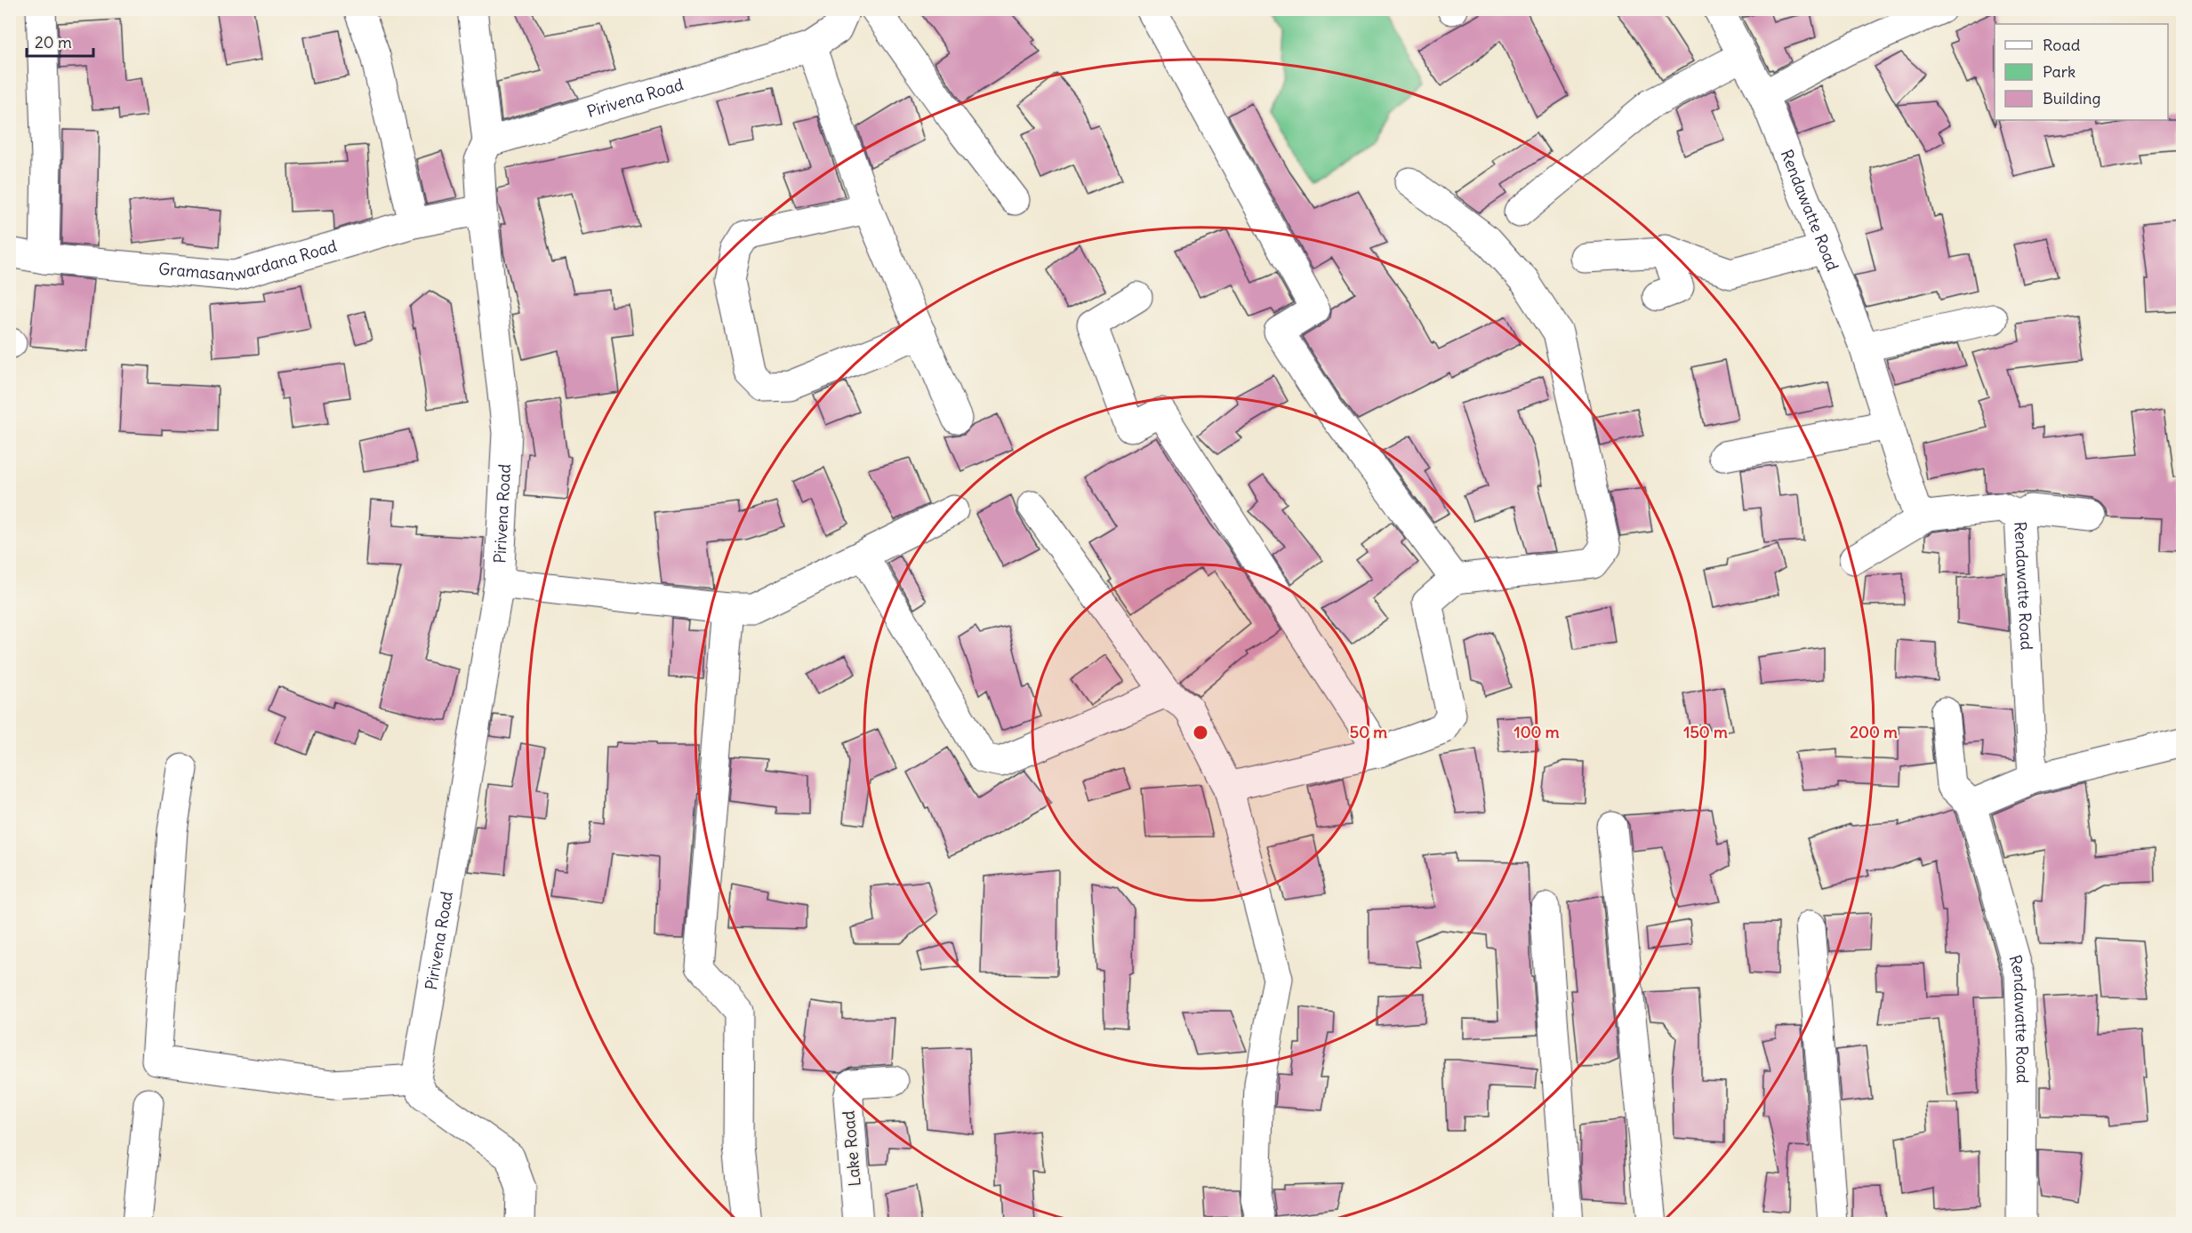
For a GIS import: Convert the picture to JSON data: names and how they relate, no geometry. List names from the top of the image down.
{
  "streets": {
    "street": [
      "Pirivena Road",
      "Rendawatte Road",
      "Gramasanwardana Road",
      "Lake Road"
    ]
  },
  "crossings": [
    ["Pirivena Road", "Gramasanwardana Road"]
  ],
  "legend": ["Road", "Park", "Building"],
  "scale_bar": "20 m",
  "rings": [
    "50 m",
    "100 m",
    "150 m",
    "200 m"
  ]
}
